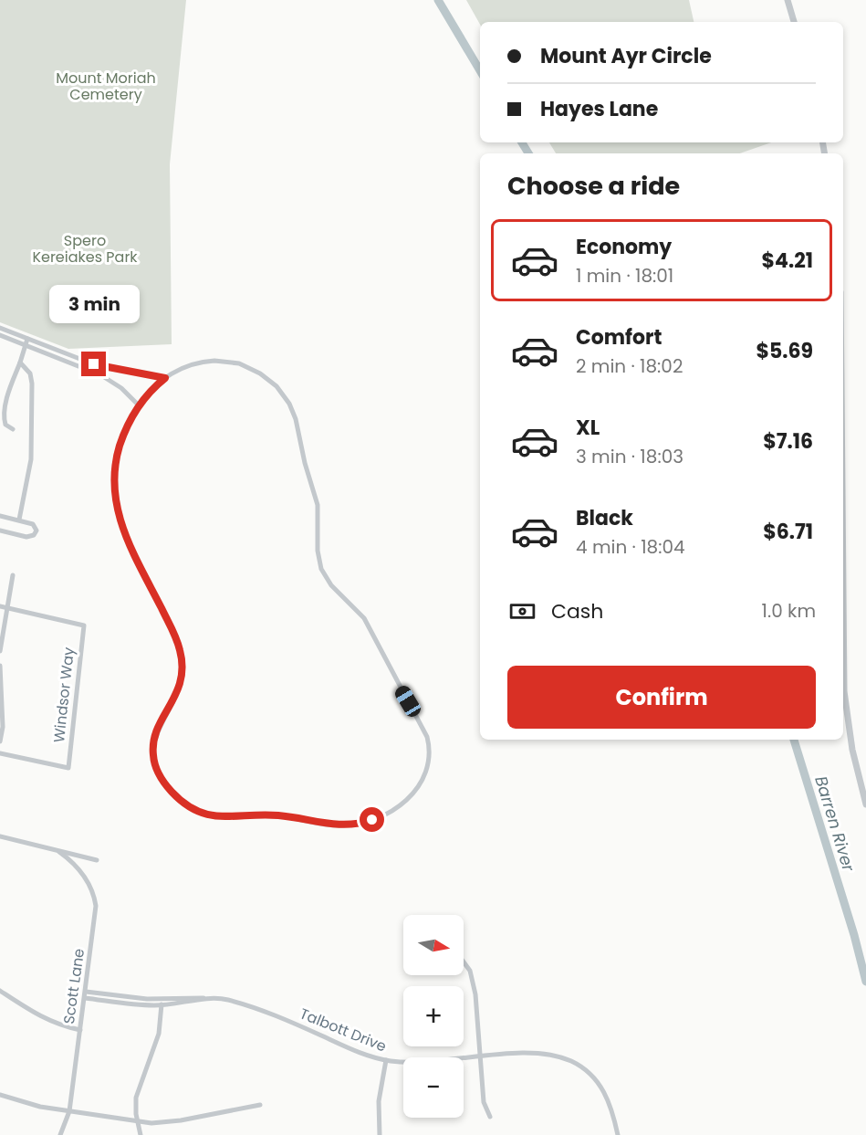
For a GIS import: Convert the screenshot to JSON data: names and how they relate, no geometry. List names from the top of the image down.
{
  "streets": {
    "street": ["Windsor Way", "Scott Lane", "Talbott Drive"]
  },
  "crossings": [
    ["Scott Lane", "Talbott Drive"]
  ],
  "water": ["Barren River"],
  "parks": ["Mount Moriah Cemetery", "Spero Kereiakes Park"],
  "north": "right",
  "page": {
    "banner": ["Mount Ayr Circle", "Hayes Lane"],
    "heading": "Choose a ride",
    "list": [
      {
        "name": "Economy",
        "note": "1 min · 18:01",
        "value": "$4.21"
      },
      {
        "name": "Comfort",
        "note": "2 min · 18:02",
        "value": "$5.69"
      },
      {
        "name": "XL",
        "note": "3 min · 18:03",
        "value": "$7.16"
      },
      {
        "name": "Black",
        "note": "4 min · 18:04",
        "value": "$6.71"
      }
    ],
    "bubble": "3 min",
    "pay": ["Cash", "1.0 km"],
    "buttons": "Confirm",
    "map_buttons": ["+", "−"]
  }
}
